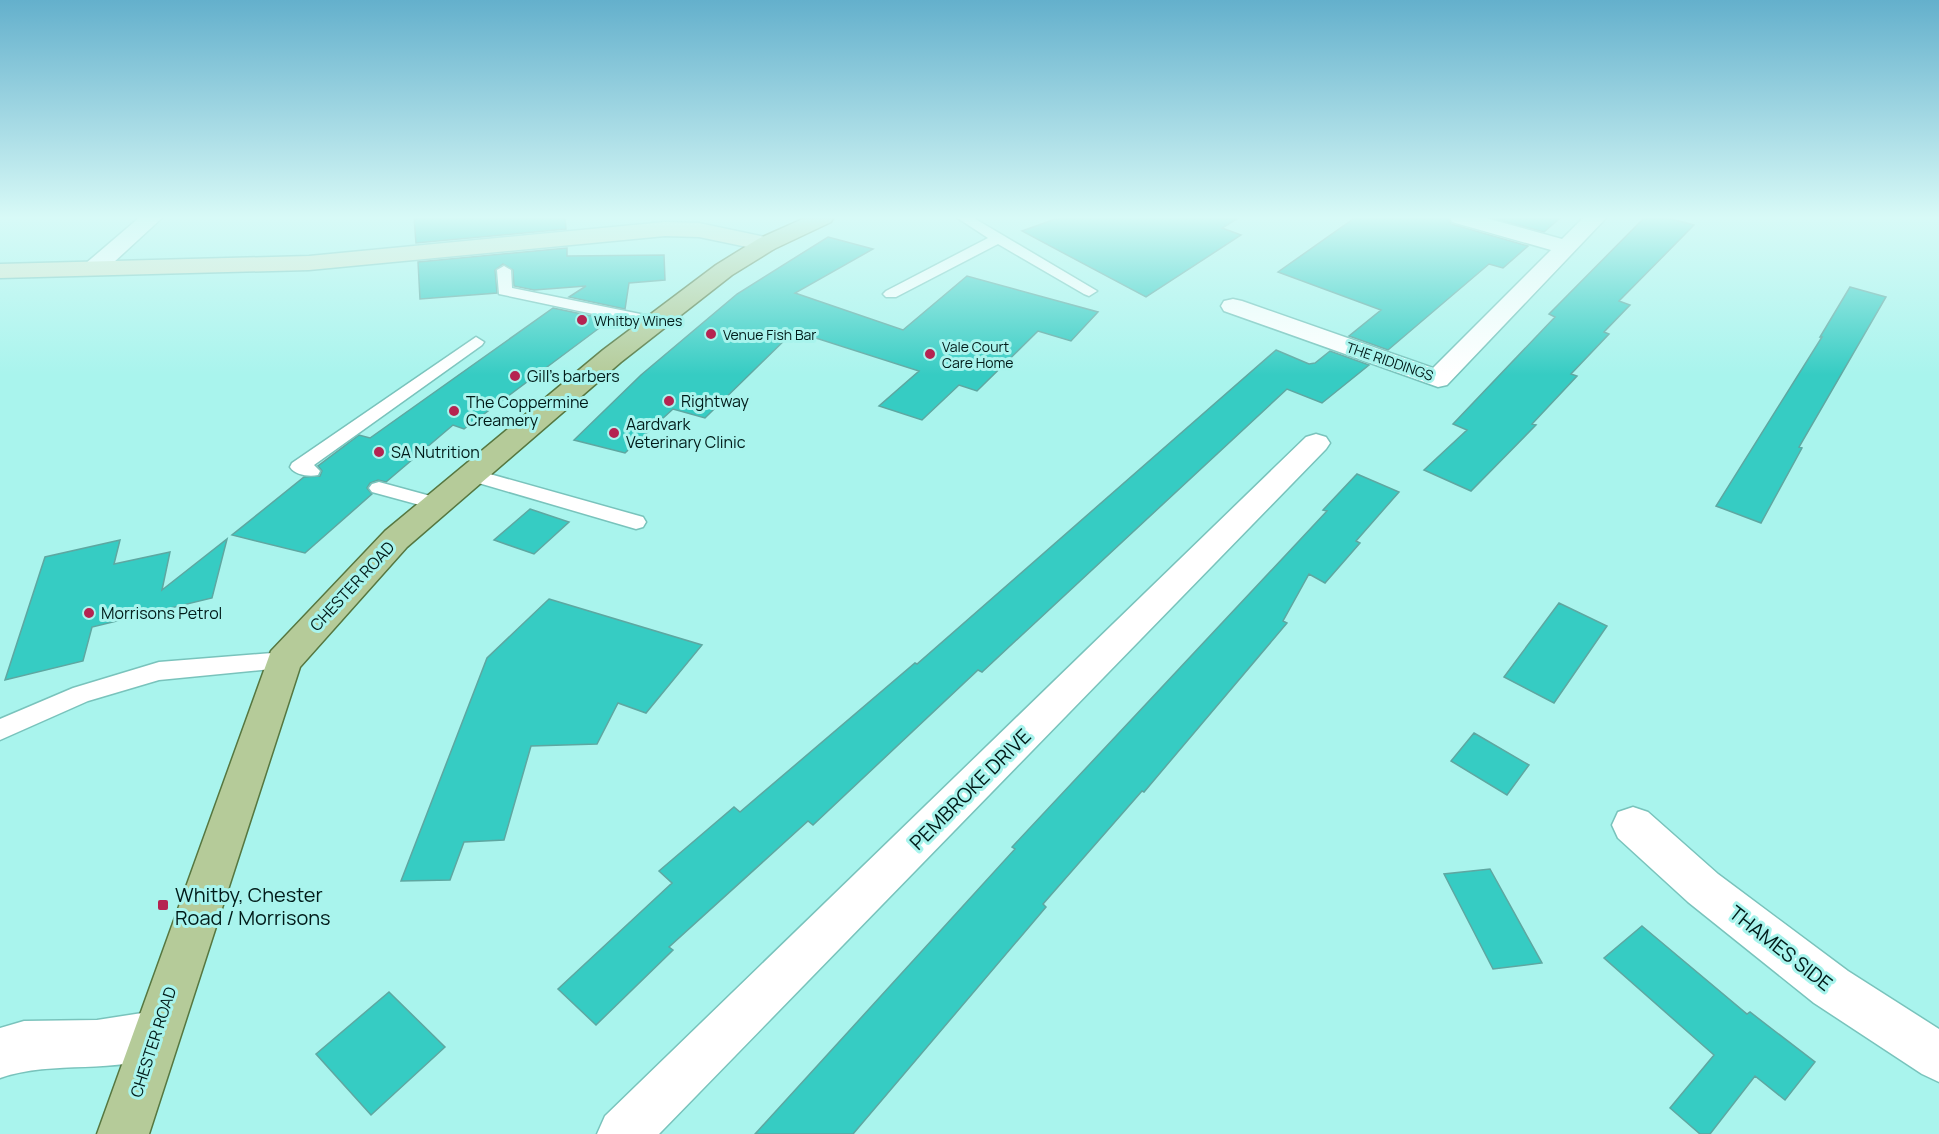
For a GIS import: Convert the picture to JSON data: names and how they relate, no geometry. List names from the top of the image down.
{
  "streets": {
    "main road": ["CHESTER ROAD"],
    "street": ["THE RIDDINGS", "PEMBROKE DRIVE", "THAMES SIDE"]
  },
  "places": {
    "other": [
      "Whitby Wines",
      "Venue Fish Bar",
      "Vale Court Care Home",
      "Gill's barbers",
      "Rightway",
      "The Coppermine Creamery",
      "Aardvark Veterinary Clinic",
      "SA Nutrition",
      "Morrisons Petrol"
    ],
    "transit": ["Whitby, Chester Road / Morrisons"]
  }
}
